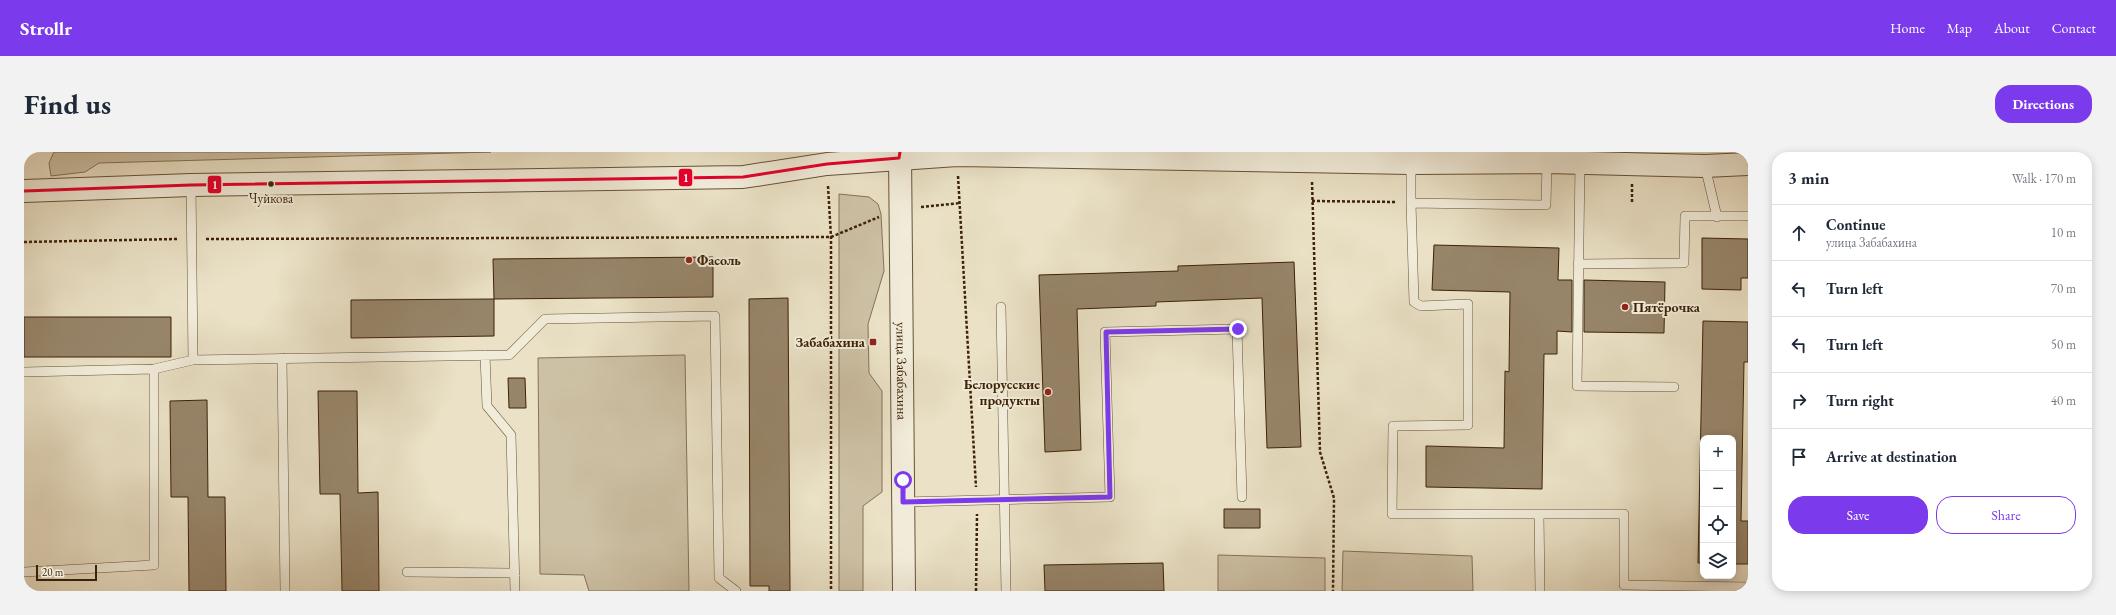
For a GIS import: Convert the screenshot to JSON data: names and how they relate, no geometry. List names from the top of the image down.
{
  "streets": {
    "street": ["улица Забабахина"]
  },
  "places": {
    "other": [
      "Чуйкова",
      "Фасоль",
      "Пятёрочка",
      "Белорусские продукты"
    ],
    "transit": ["Забабахина"]
  },
  "lines": ["transit line 1"],
  "scale_bar": "20 m",
  "page": {
    "header": "Strollr",
    "nav": [
      "Home",
      "Map",
      "About",
      "Contact"
    ],
    "buttons": [
      "Directions",
      ["Save", "Share"]
    ],
    "title": "Find us",
    "heading": ["3 min", "Walk · 170 m"],
    "list": [
      ["Continue", "улица Забабахина", "10 m"],
      ["Turn left", "70 m"],
      ["Turn left", "50 m"],
      ["Turn right", "40 m"],
      "Arrive at destination"
    ],
    "map_buttons": ["+", "−"],
    "scale": "20 m"
  }
}
